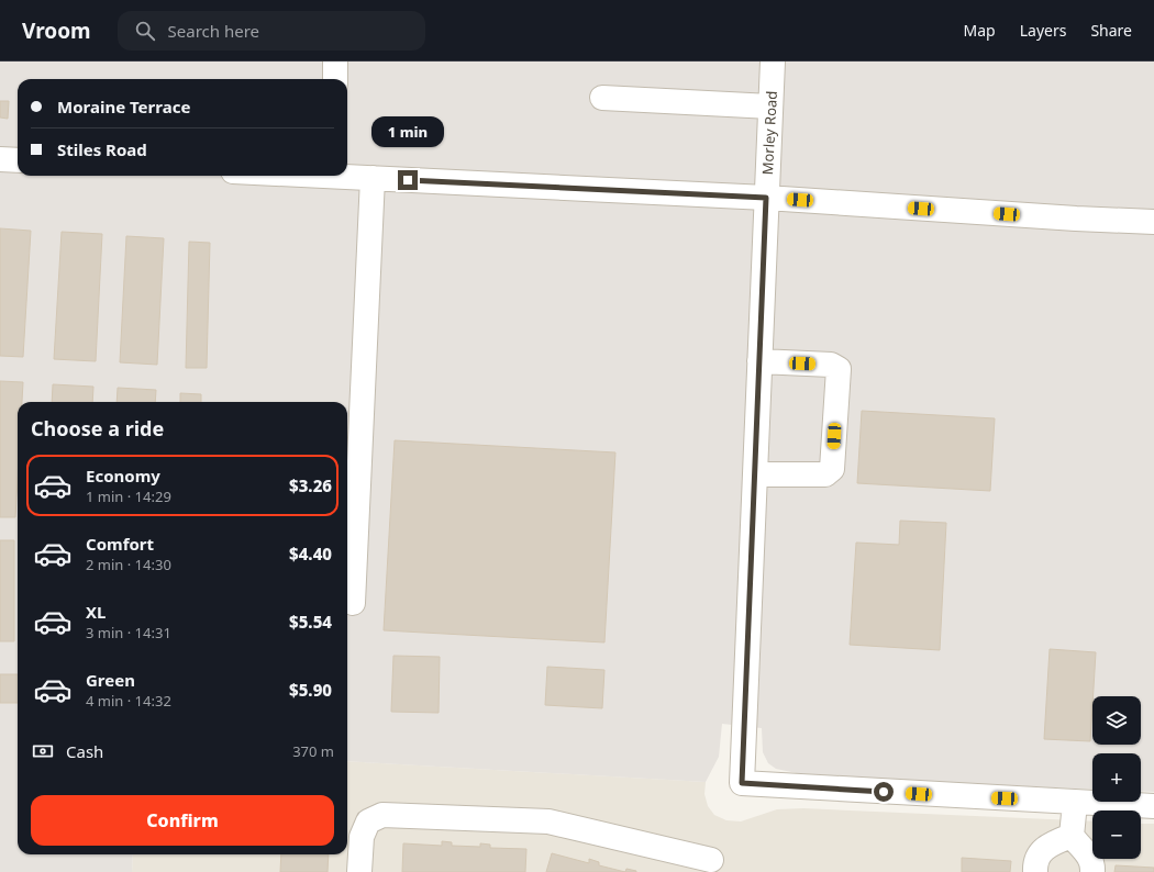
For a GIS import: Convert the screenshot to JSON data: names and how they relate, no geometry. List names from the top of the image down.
{
  "streets": {
    "street": ["Morley Road"]
  },
  "page": {
    "header": "Vroom",
    "search": "Search here",
    "nav": ["Map", "Layers", "Share"],
    "banner": ["Moraine Terrace", "Stiles Road"],
    "bubble": "1 min",
    "heading": "Choose a ride",
    "list": [
      {
        "name": "Economy",
        "note": "1 min · 14:29",
        "value": "$3.26"
      },
      {
        "name": "Comfort",
        "note": "2 min · 14:30",
        "value": "$4.40"
      },
      {
        "name": "XL",
        "note": "3 min · 14:31",
        "value": "$5.54"
      },
      {
        "name": "Green",
        "note": "4 min · 14:32",
        "value": "$5.90"
      }
    ],
    "map_buttons": ["+", "−"],
    "pay": ["Cash", "370 m"],
    "buttons": "Confirm"
  }
}
